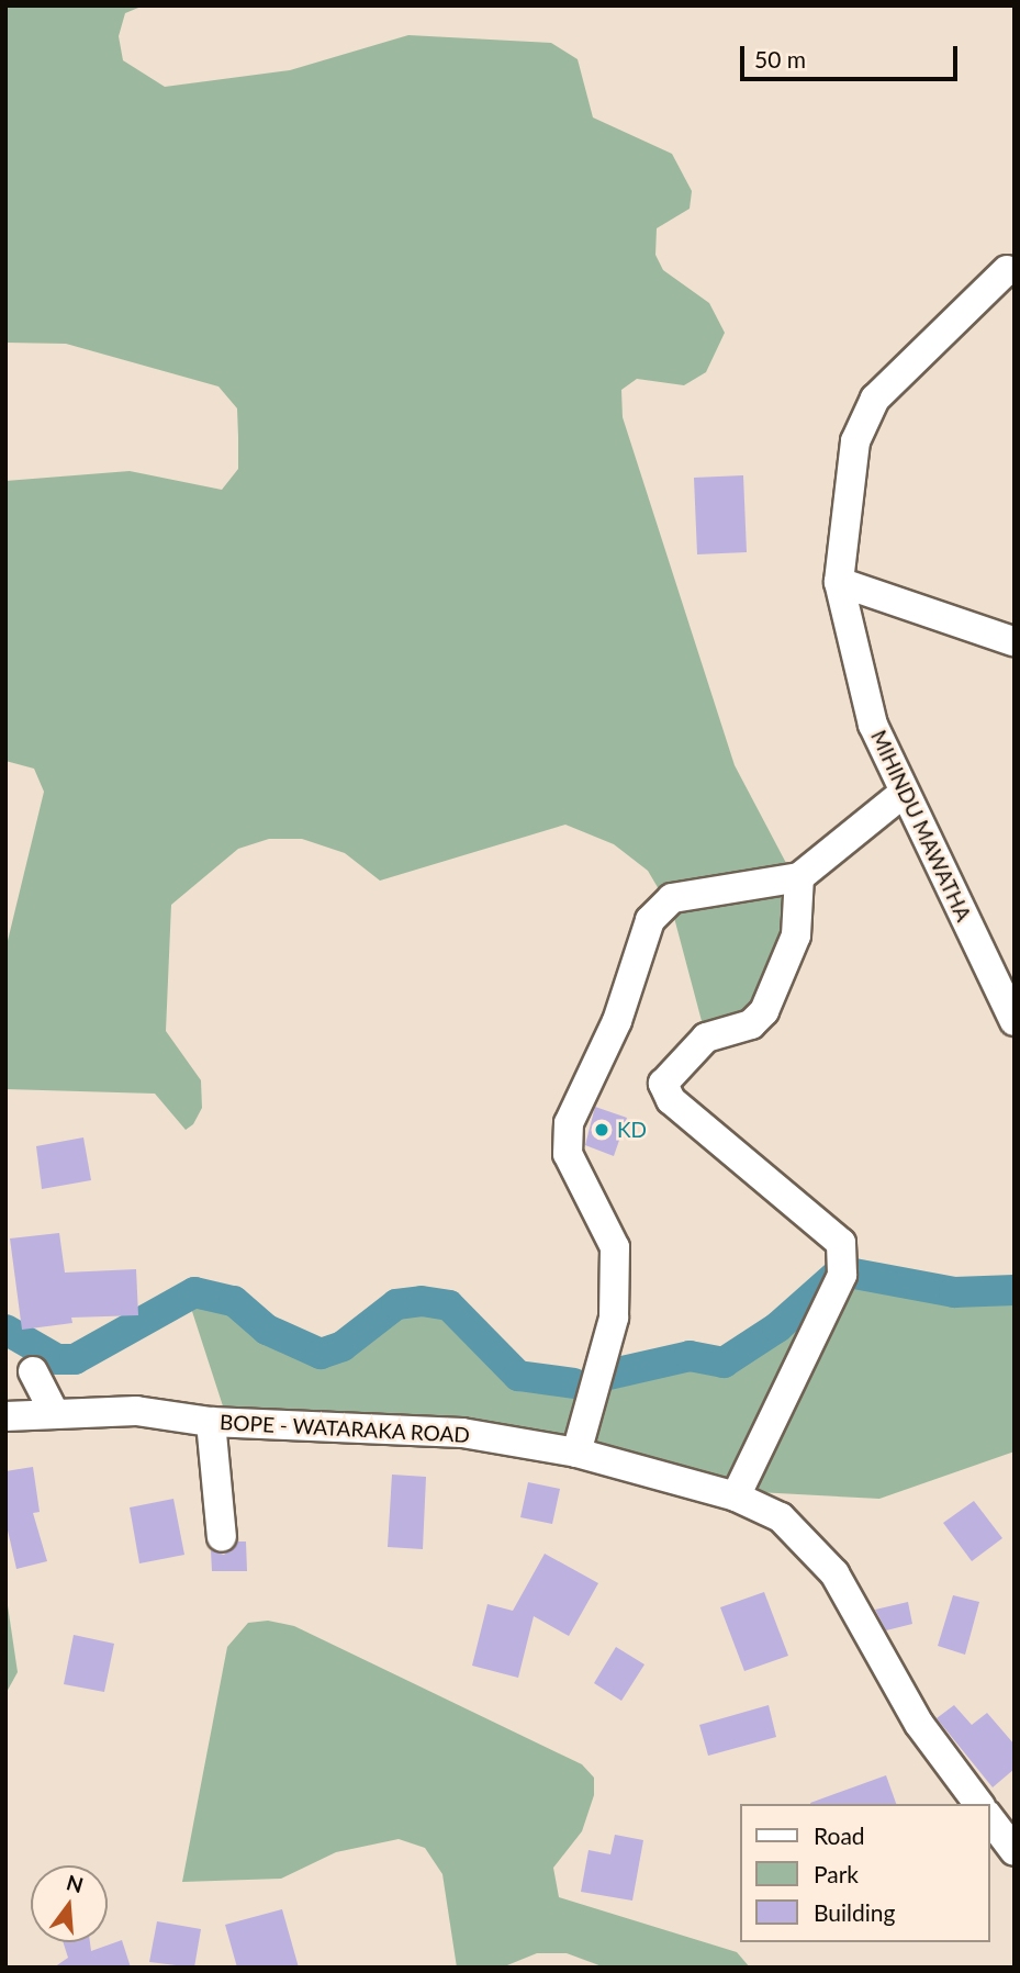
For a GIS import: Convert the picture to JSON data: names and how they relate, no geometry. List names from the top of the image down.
{
  "streets": {
    "street": ["MIHINDU MAWATHA", "BOPE - WATARAKA ROAD"]
  },
  "places": ["KD"],
  "legend": ["Road", "Park", "Building"],
  "scale_bar": "50 m",
  "north": "top"
}
